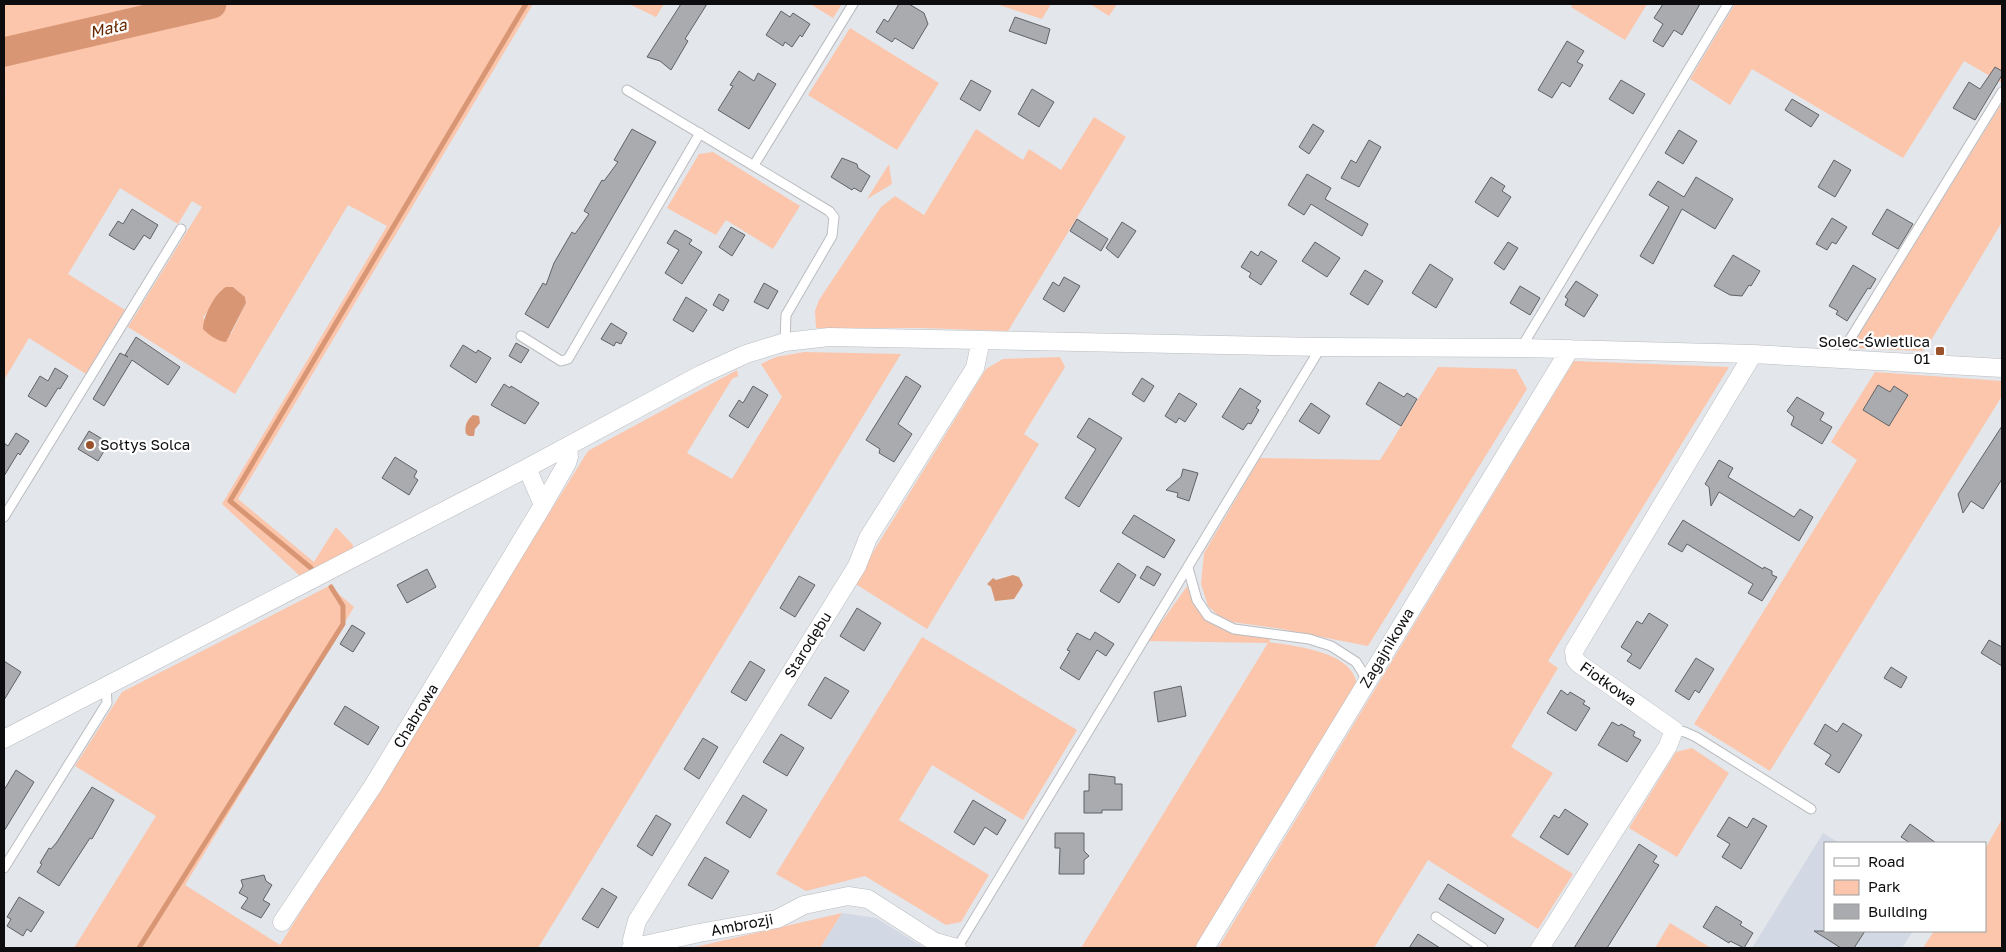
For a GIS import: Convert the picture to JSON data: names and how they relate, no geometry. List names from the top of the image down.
{
  "streets": {
    "street": [
      "Starodębu",
      "Zagajnikowa",
      "Fiołkowa",
      "Chabrowa",
      "Ambrozji"
    ]
  },
  "crossings": [
    ["Starodębu", "Ambrozji"]
  ],
  "water": ["Mała"],
  "places": {
    "transit": ["Solec-Świetlica 01"],
    "other": ["Sołtys Solca"]
  },
  "legend": ["Road", "Park", "Building"]
}
